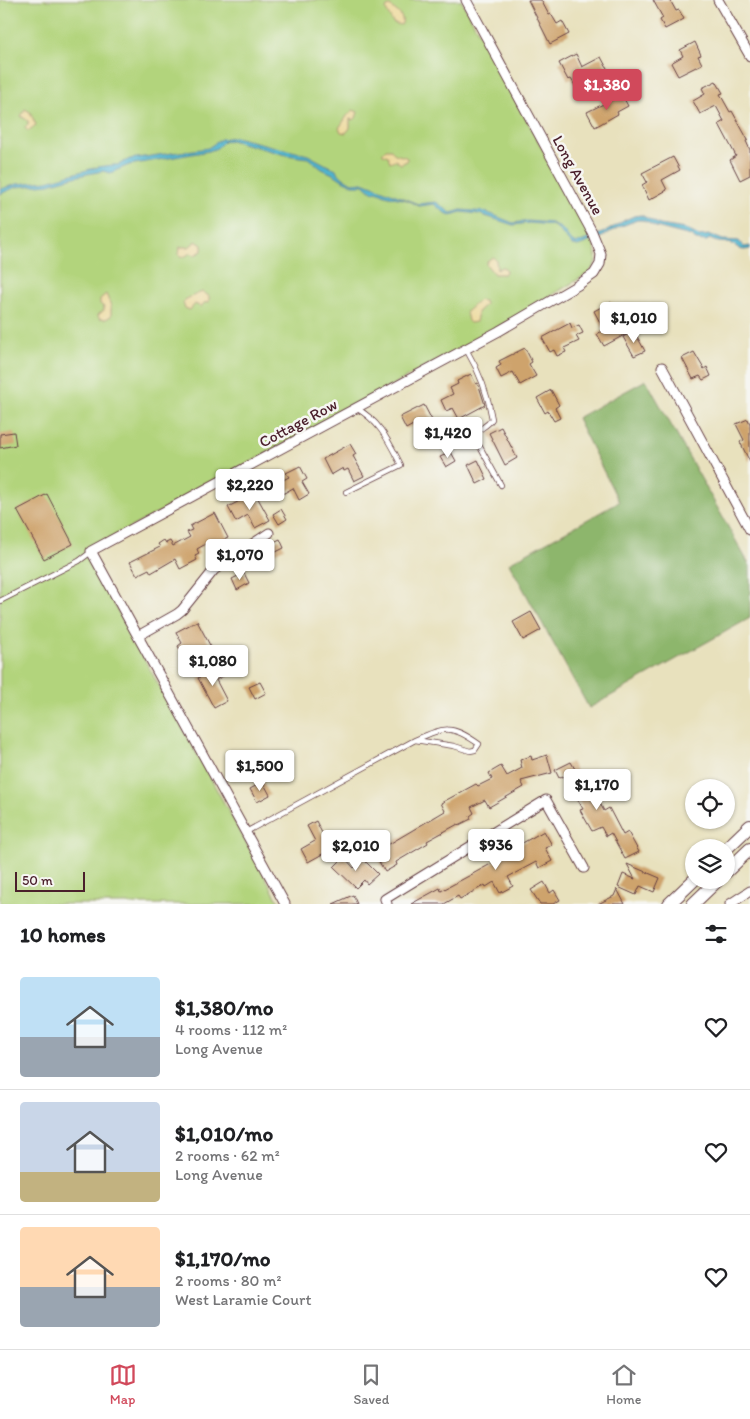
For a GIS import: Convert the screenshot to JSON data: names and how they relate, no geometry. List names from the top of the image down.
{
  "streets": {
    "street": ["Long Avenue", "Cottage Row"]
  },
  "crossings": [
    ["Long Avenue", "Cottage Row"]
  ],
  "scale_bar": "50 m",
  "page": {
    "price": [
      "$1,380",
      "$1,010",
      "$1,420",
      "$2,220",
      "$1,070",
      "$1,080",
      "$1,500",
      "$1,170",
      "$936",
      "$2,010"
    ],
    "scale": "50 m",
    "heading": "10 homes",
    "list": [
      {
        "name": "$1,380/mo",
        "note": "4 rooms · 112 m² · Long Avenue"
      },
      {
        "name": "$1,010/mo",
        "note": "2 rooms · 62 m² · Long Avenue"
      },
      {
        "name": "$1,170/mo",
        "note": "2 rooms · 80 m² · West Laramie Court"
      }
    ],
    "tabs": ["Map", "Saved", "Home"]
  }
}
